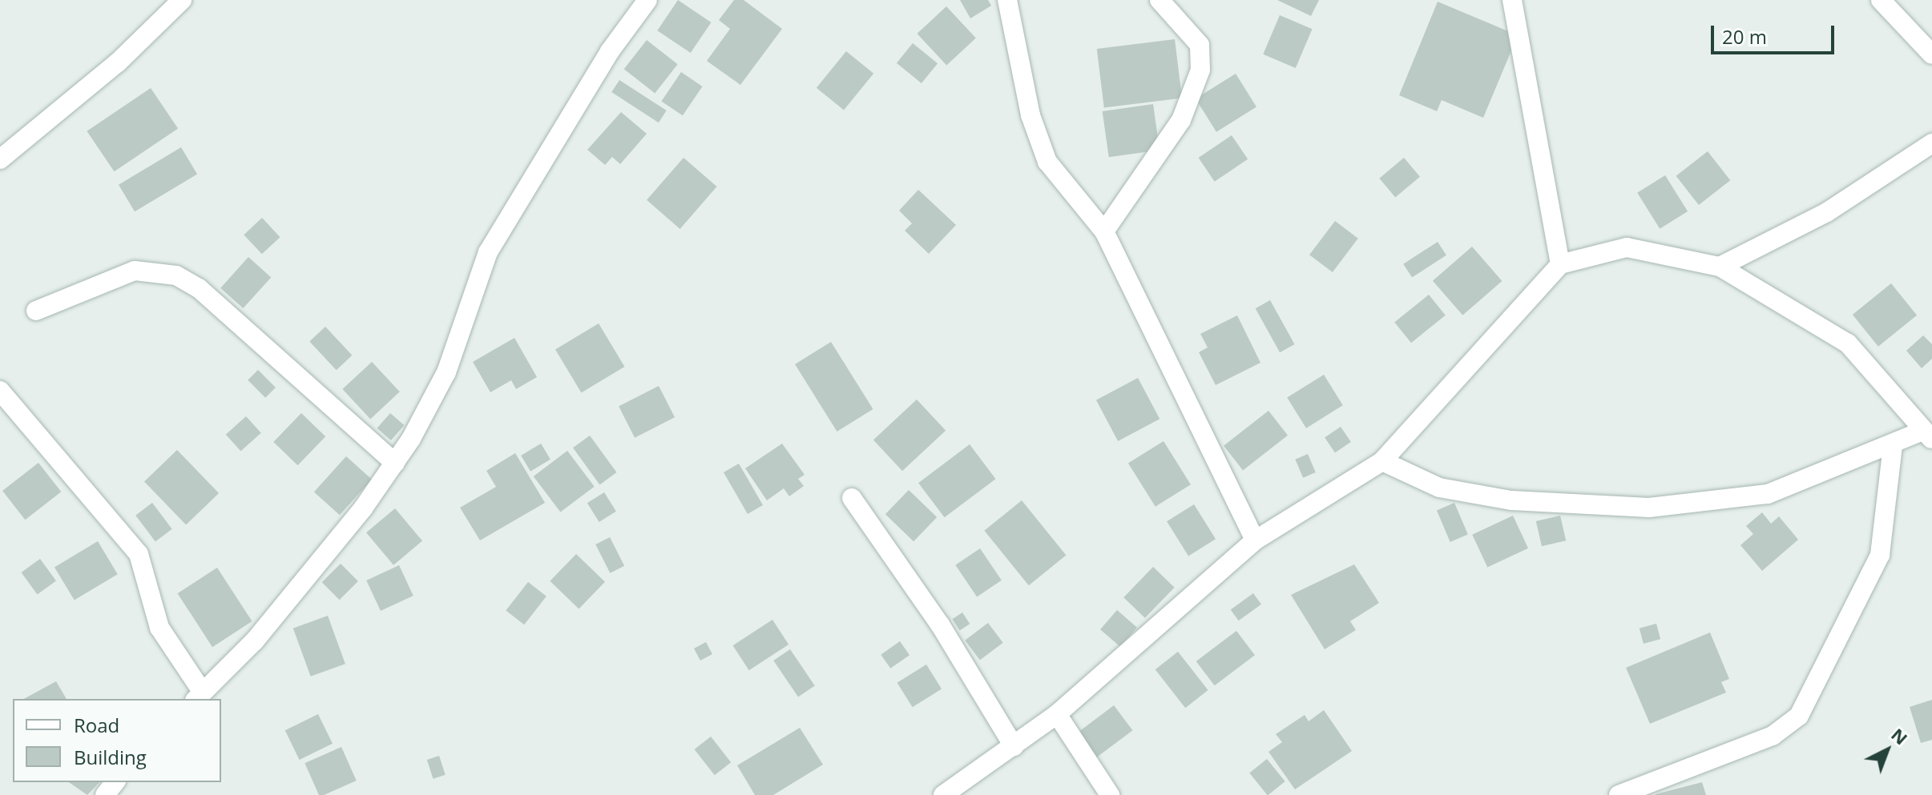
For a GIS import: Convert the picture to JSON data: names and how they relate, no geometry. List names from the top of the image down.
{
  "legend": ["Road", "Building"],
  "scale_bar": "20 m",
  "north": "top right"
}
